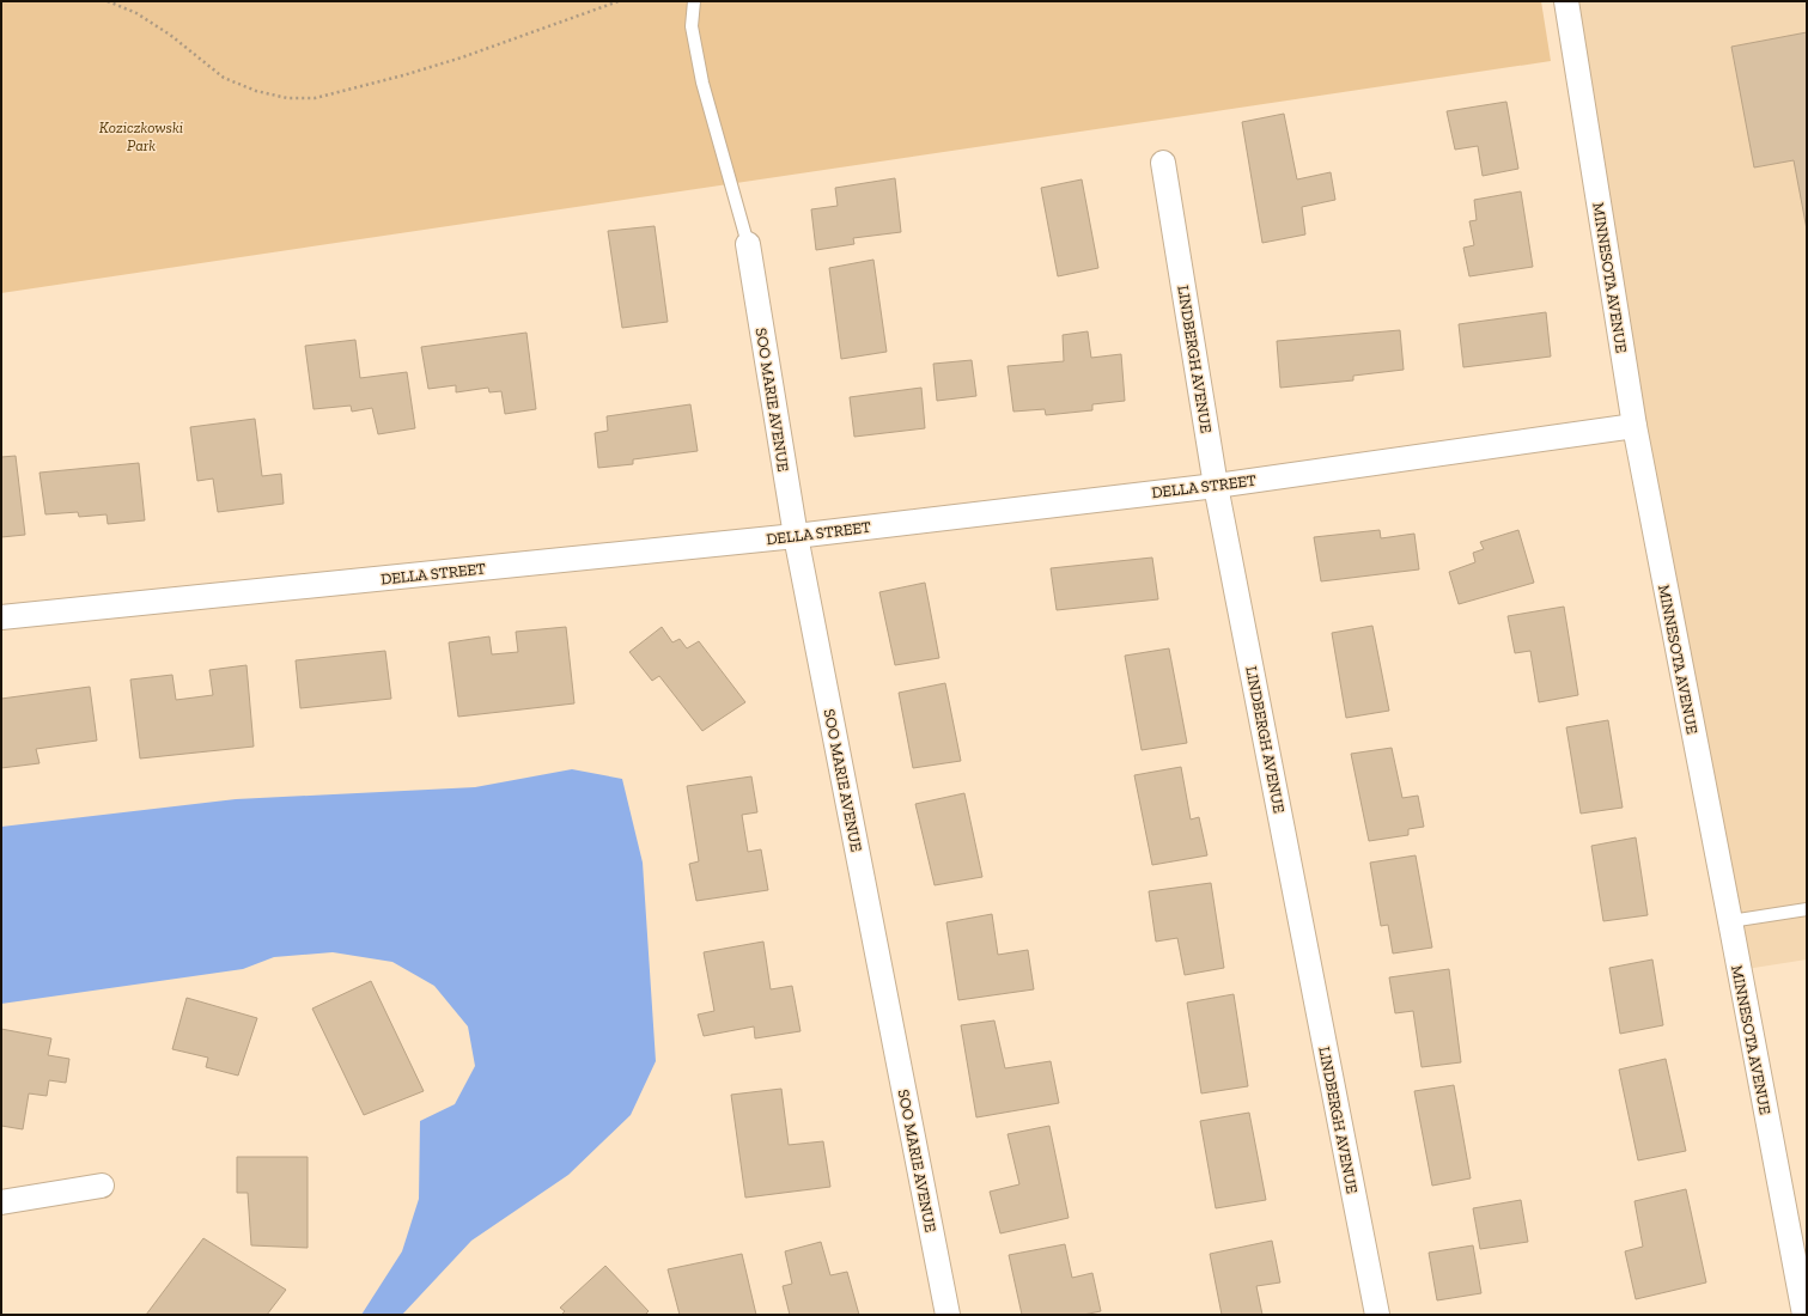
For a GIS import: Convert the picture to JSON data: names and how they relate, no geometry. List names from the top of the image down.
{
  "streets": {
    "street": [
      "MINNESOTA AVENUE",
      "LINDBERGH AVENUE",
      "SOO MARIE AVENUE",
      "DELLA STREET"
    ]
  },
  "crossings": [
    ["MINNESOTA AVENUE", "DELLA STREET"],
    ["LINDBERGH AVENUE", "DELLA STREET"],
    ["SOO MARIE AVENUE", "DELLA STREET"]
  ],
  "parks": ["Koziczkowski Park"]
}
